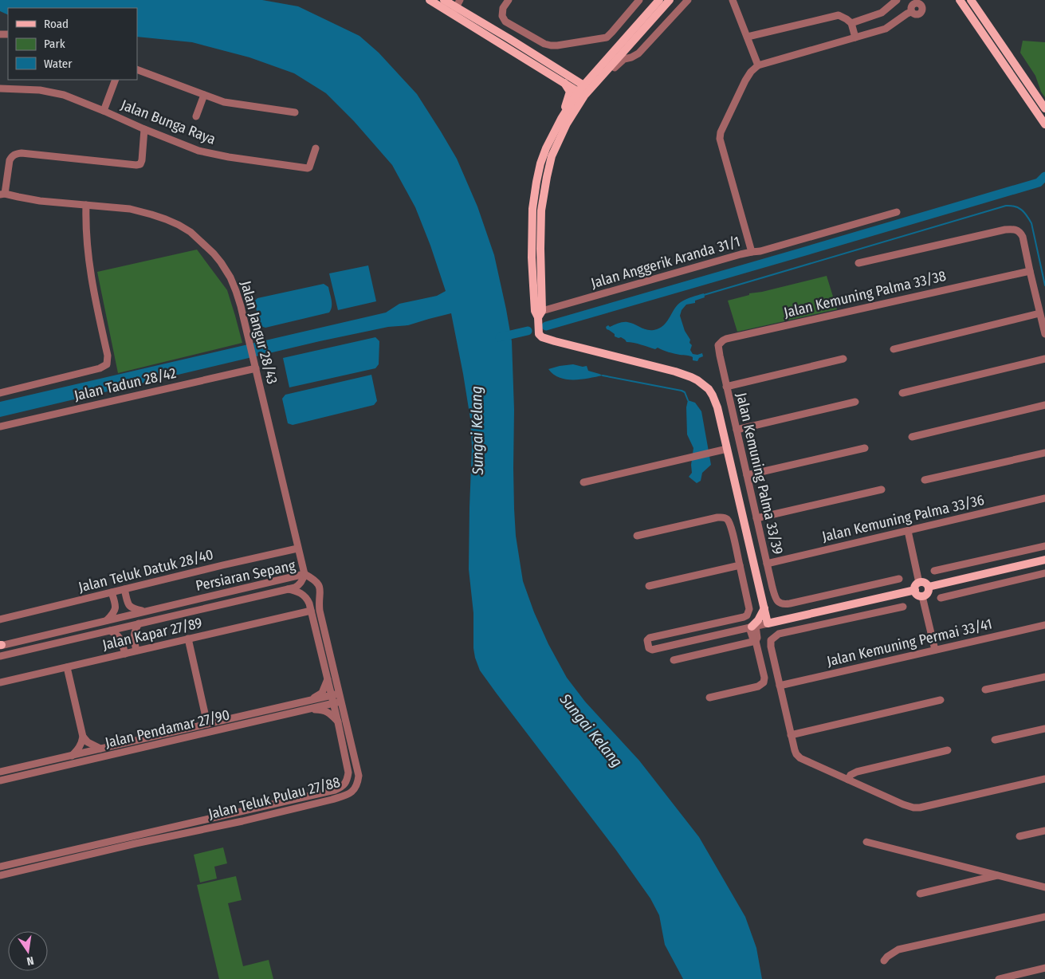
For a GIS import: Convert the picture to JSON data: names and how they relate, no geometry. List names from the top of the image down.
{
  "streets": {
    "main road": ["Jalan Kemuning Palma 33/39"],
    "street": [
      "Jalan Bunga Raya",
      "Jalan Anggerik Aranda 31/1",
      "Jalan Kemuning Palma 33/38",
      "Jalan Jangur 28/43",
      "Jalan Tadun 28/42",
      "Jalan Kemuning Palma 33/36",
      "Jalan Teluk Datuk 28/40",
      "Persiaran Sepang",
      "Jalan Kapar 27/89",
      "Jalan Kemuning Permai 33/41",
      "Jalan Pendamar 27/90",
      "Jalan Teluk Pulau 27/88"
    ]
  },
  "crossings": [
    ["Jalan Anggerik Aranda 31/1", "Jalan Kemuning Palma 33/39"],
    ["Jalan Kemuning Palma 33/38", "Jalan Kemuning Palma 33/39"],
    ["Jalan Jangur 28/43", "Jalan Tadun 28/42"],
    ["Jalan Jangur 28/43", "Jalan Teluk Datuk 28/40"],
    ["Jalan Jangur 28/43", "Persiaran Sepang"],
    ["Jalan Jangur 28/43", "Jalan Teluk Pulau 27/88"],
    ["Jalan Kemuning Palma 33/39", "Jalan Kemuning Palma 33/36"],
    ["Persiaran Sepang", "Jalan Teluk Pulau 27/88"],
    ["Jalan Kapar 27/89", "Jalan Teluk Pulau 27/88"],
    ["Jalan Pendamar 27/90", "Jalan Teluk Pulau 27/88"]
  ],
  "water": ["Sungai Kelang"],
  "legend": ["Road", "Park", "Water"],
  "north": "bottom"
}
